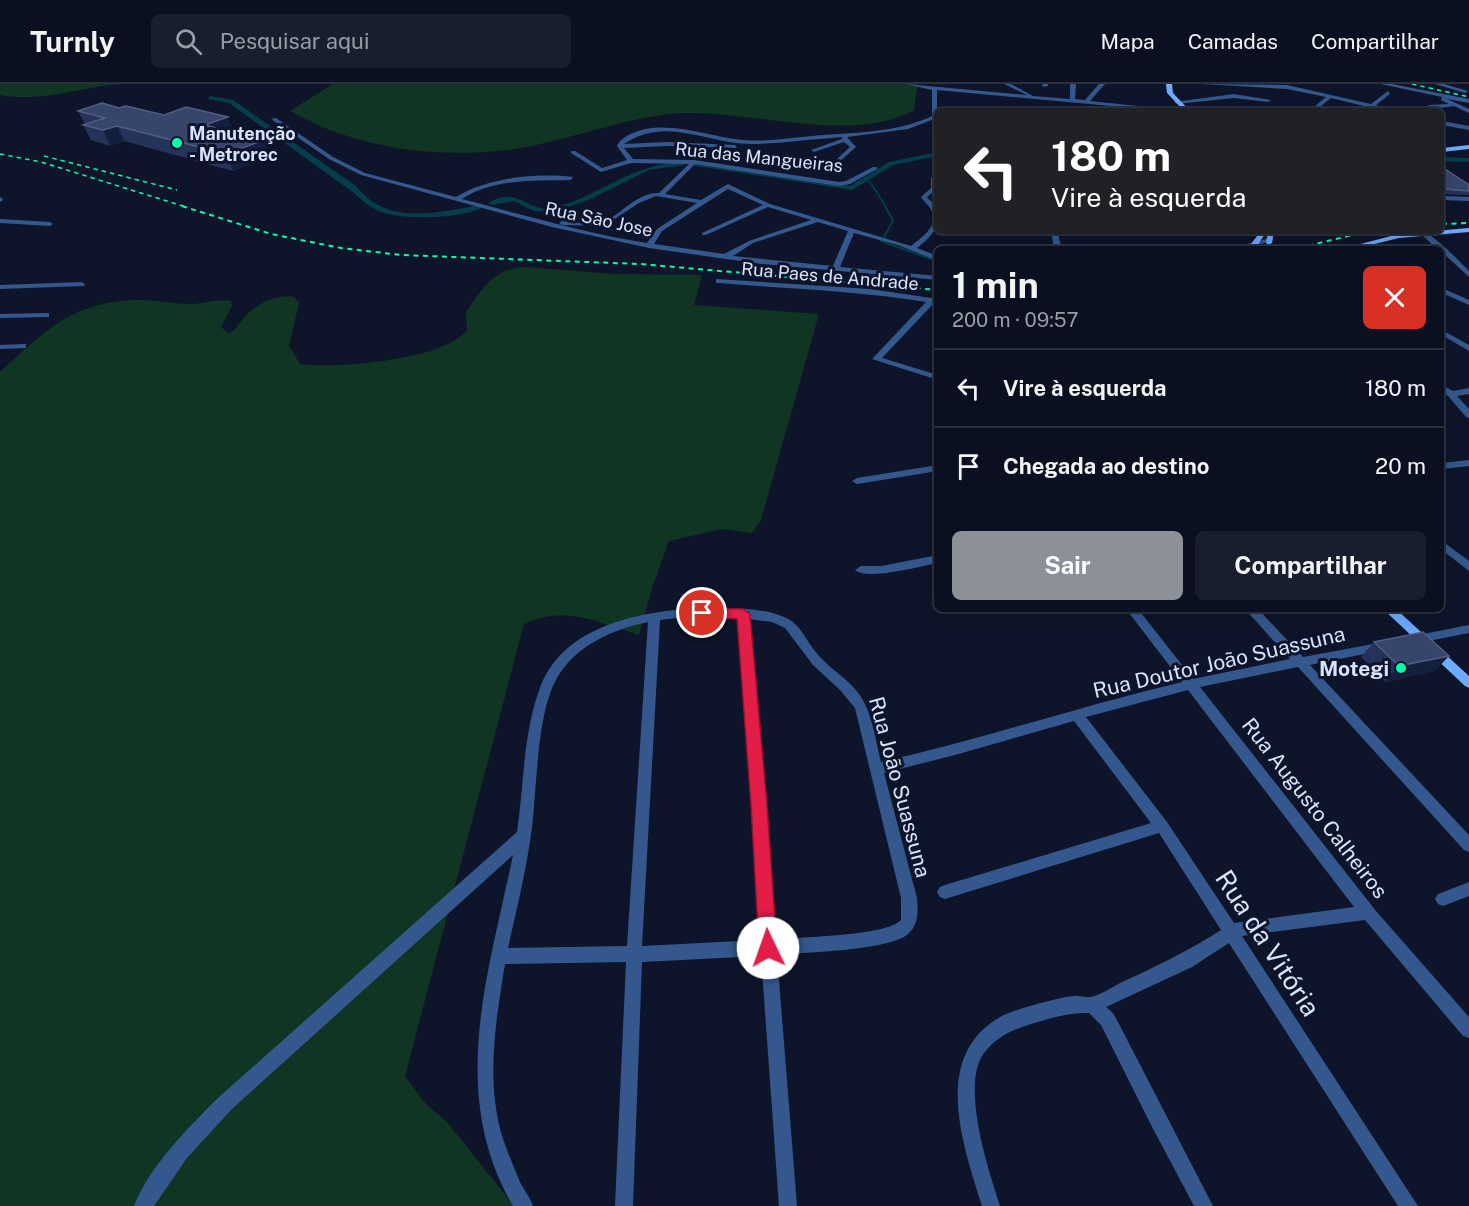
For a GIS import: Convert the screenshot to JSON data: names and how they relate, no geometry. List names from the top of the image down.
{
  "streets": {
    "street": [
      "Rua das Mangueiras",
      "Rua São Jose",
      "Rua Paes de Andrade",
      "Rua Doutor João Suassuna",
      "Rua João Suassuna",
      "Rua Augusto Calheiros",
      "Rua da Vitória"
    ]
  },
  "crossings": [
    ["Rua Doutor João Suassuna", "Rua João Suassuna"],
    ["Rua Doutor João Suassuna", "Rua Augusto Calheiros"],
    ["Rua Doutor João Suassuna", "Rua da Vitória"]
  ],
  "places": ["Manutenção - Metrorec", "Motegi"],
  "page": {
    "header": "Turnly",
    "search": "Pesquisar aqui",
    "nav": ["Mapa", "Camadas", "Compartilhar"],
    "turn": ["180 m", "Vire à esquerda"],
    "heading": ["1 min", "200 m · 09:57"],
    "list": [
      {
        "name": "Vire à esquerda",
        "value": "180 m"
      },
      {
        "name": "Chegada ao destino",
        "value": "20 m"
      }
    ],
    "buttons": ["Sair", "Compartilhar"]
  }
}
